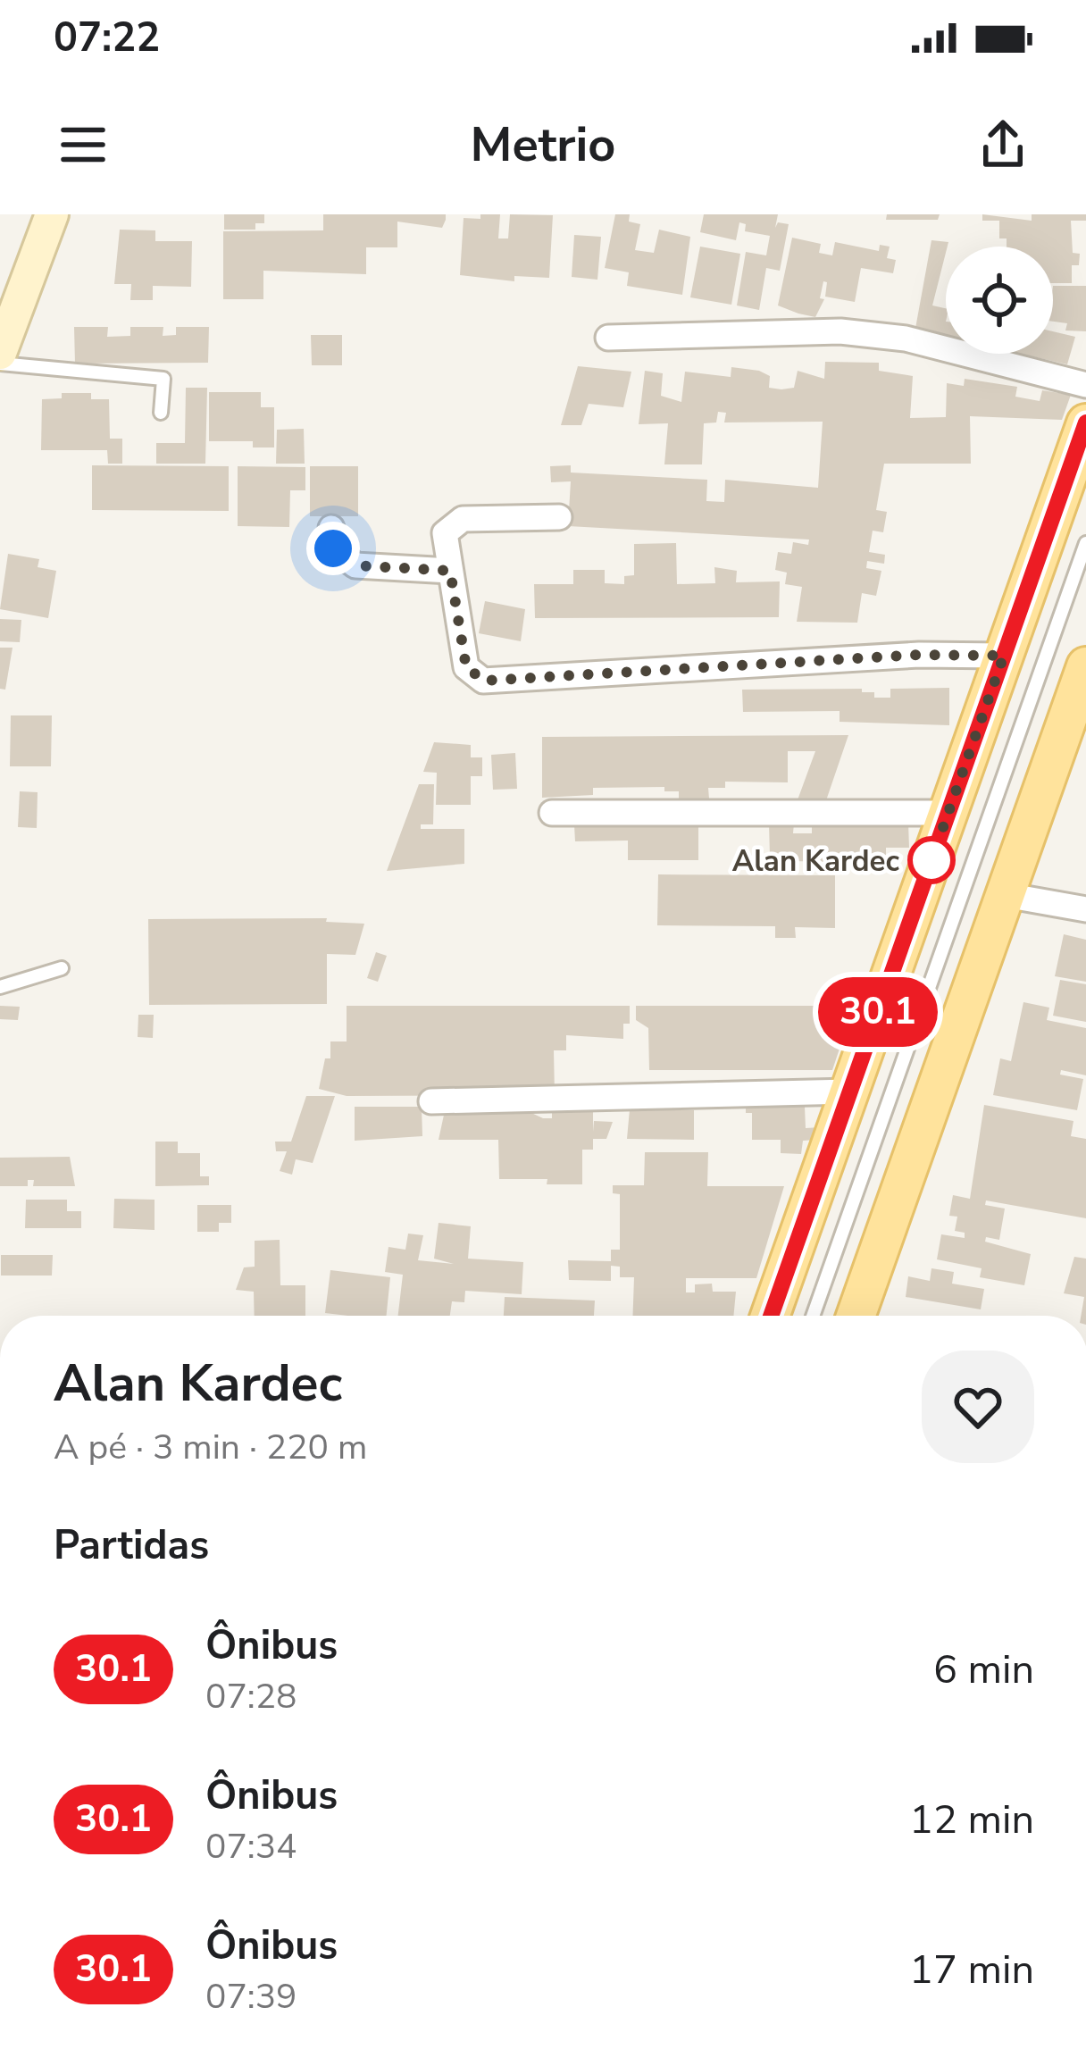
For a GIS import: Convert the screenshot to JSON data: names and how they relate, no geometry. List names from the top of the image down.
{
  "places": ["Alan Kardec"],
  "lines": ["bus line 30.1"],
  "page": {
    "status": "07:22",
    "header": "Metrio",
    "on_map": "30.1",
    "heading": [
      ["Alan Kardec", "A pé · 3 min · 220 m"],
      "Partidas"
    ],
    "list": [
      {
        "mark": "30.1",
        "name": "Ônibus",
        "note": "07:28",
        "value": "6 min"
      },
      {
        "mark": "30.1",
        "name": "Ônibus",
        "note": "07:34",
        "value": "12 min"
      },
      {
        "mark": "30.1",
        "name": "Ônibus",
        "note": "07:39",
        "value": "17 min"
      }
    ]
  }
}
